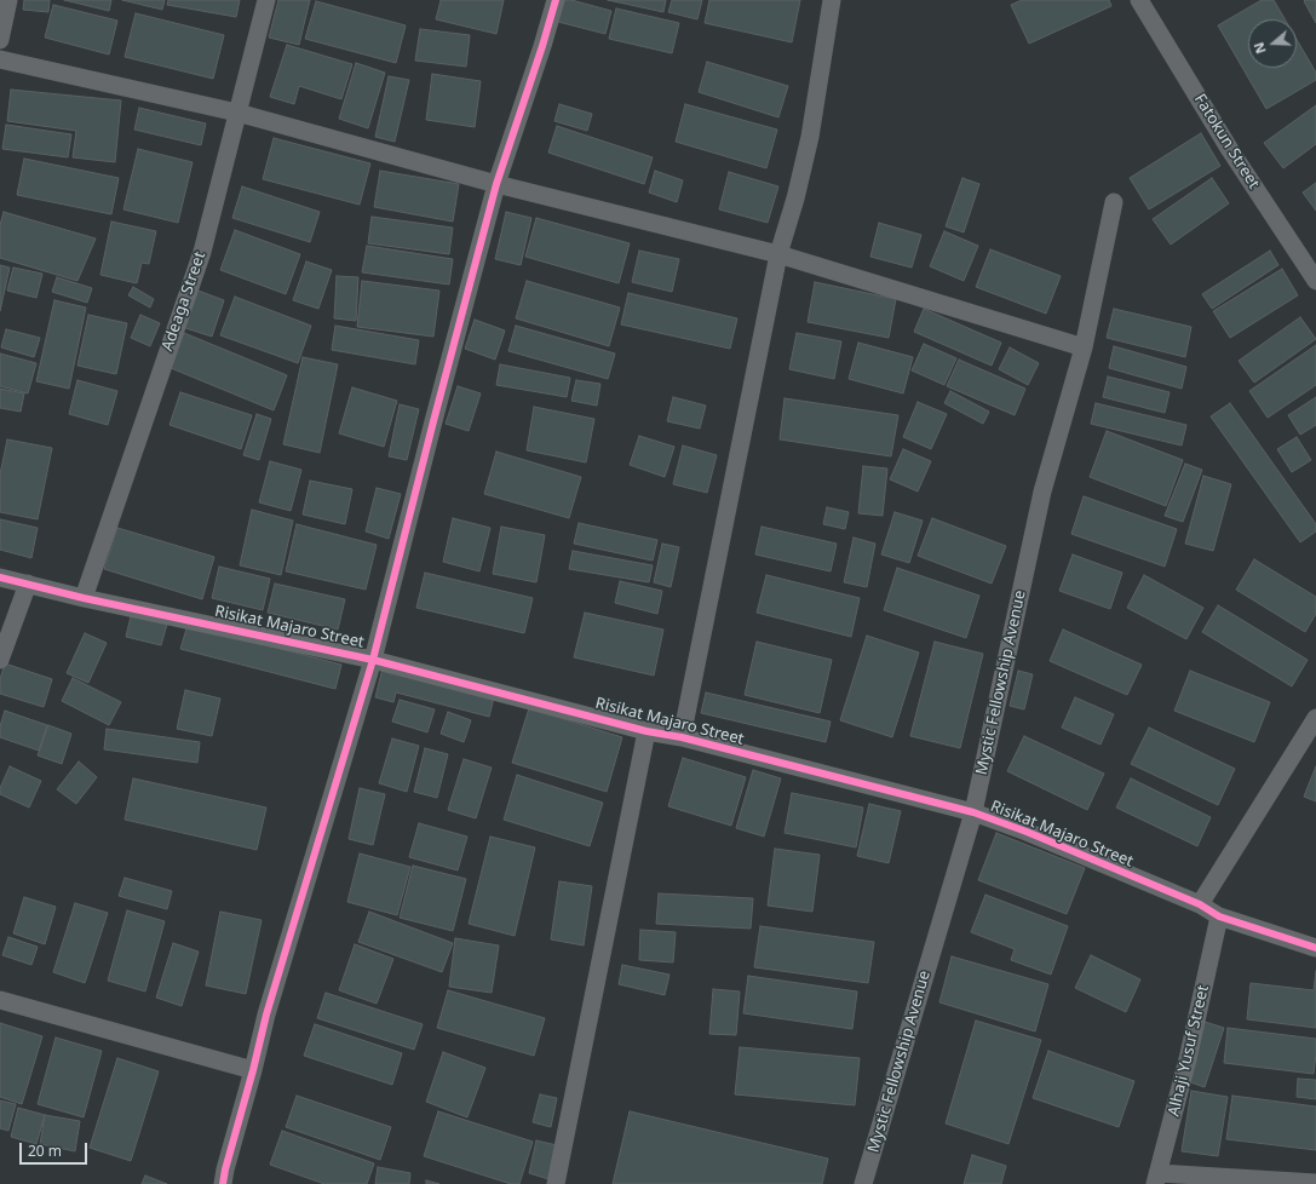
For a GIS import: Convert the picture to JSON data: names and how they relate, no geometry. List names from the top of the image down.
{
  "streets": {
    "street": [
      "Fatokun Street",
      "Adeaga Street",
      "Risikat Majaro Street",
      "Mystic Fellowship Avenue",
      "Alhaji Yusuf Street"
    ]
  },
  "crossings": [
    ["Adeaga Street", "Risikat Majaro Street"],
    ["Risikat Majaro Street", "Mystic Fellowship Avenue"],
    ["Risikat Majaro Street", "Alhaji Yusuf Street"]
  ],
  "scale_bar": "20 m",
  "north": "left"
}
